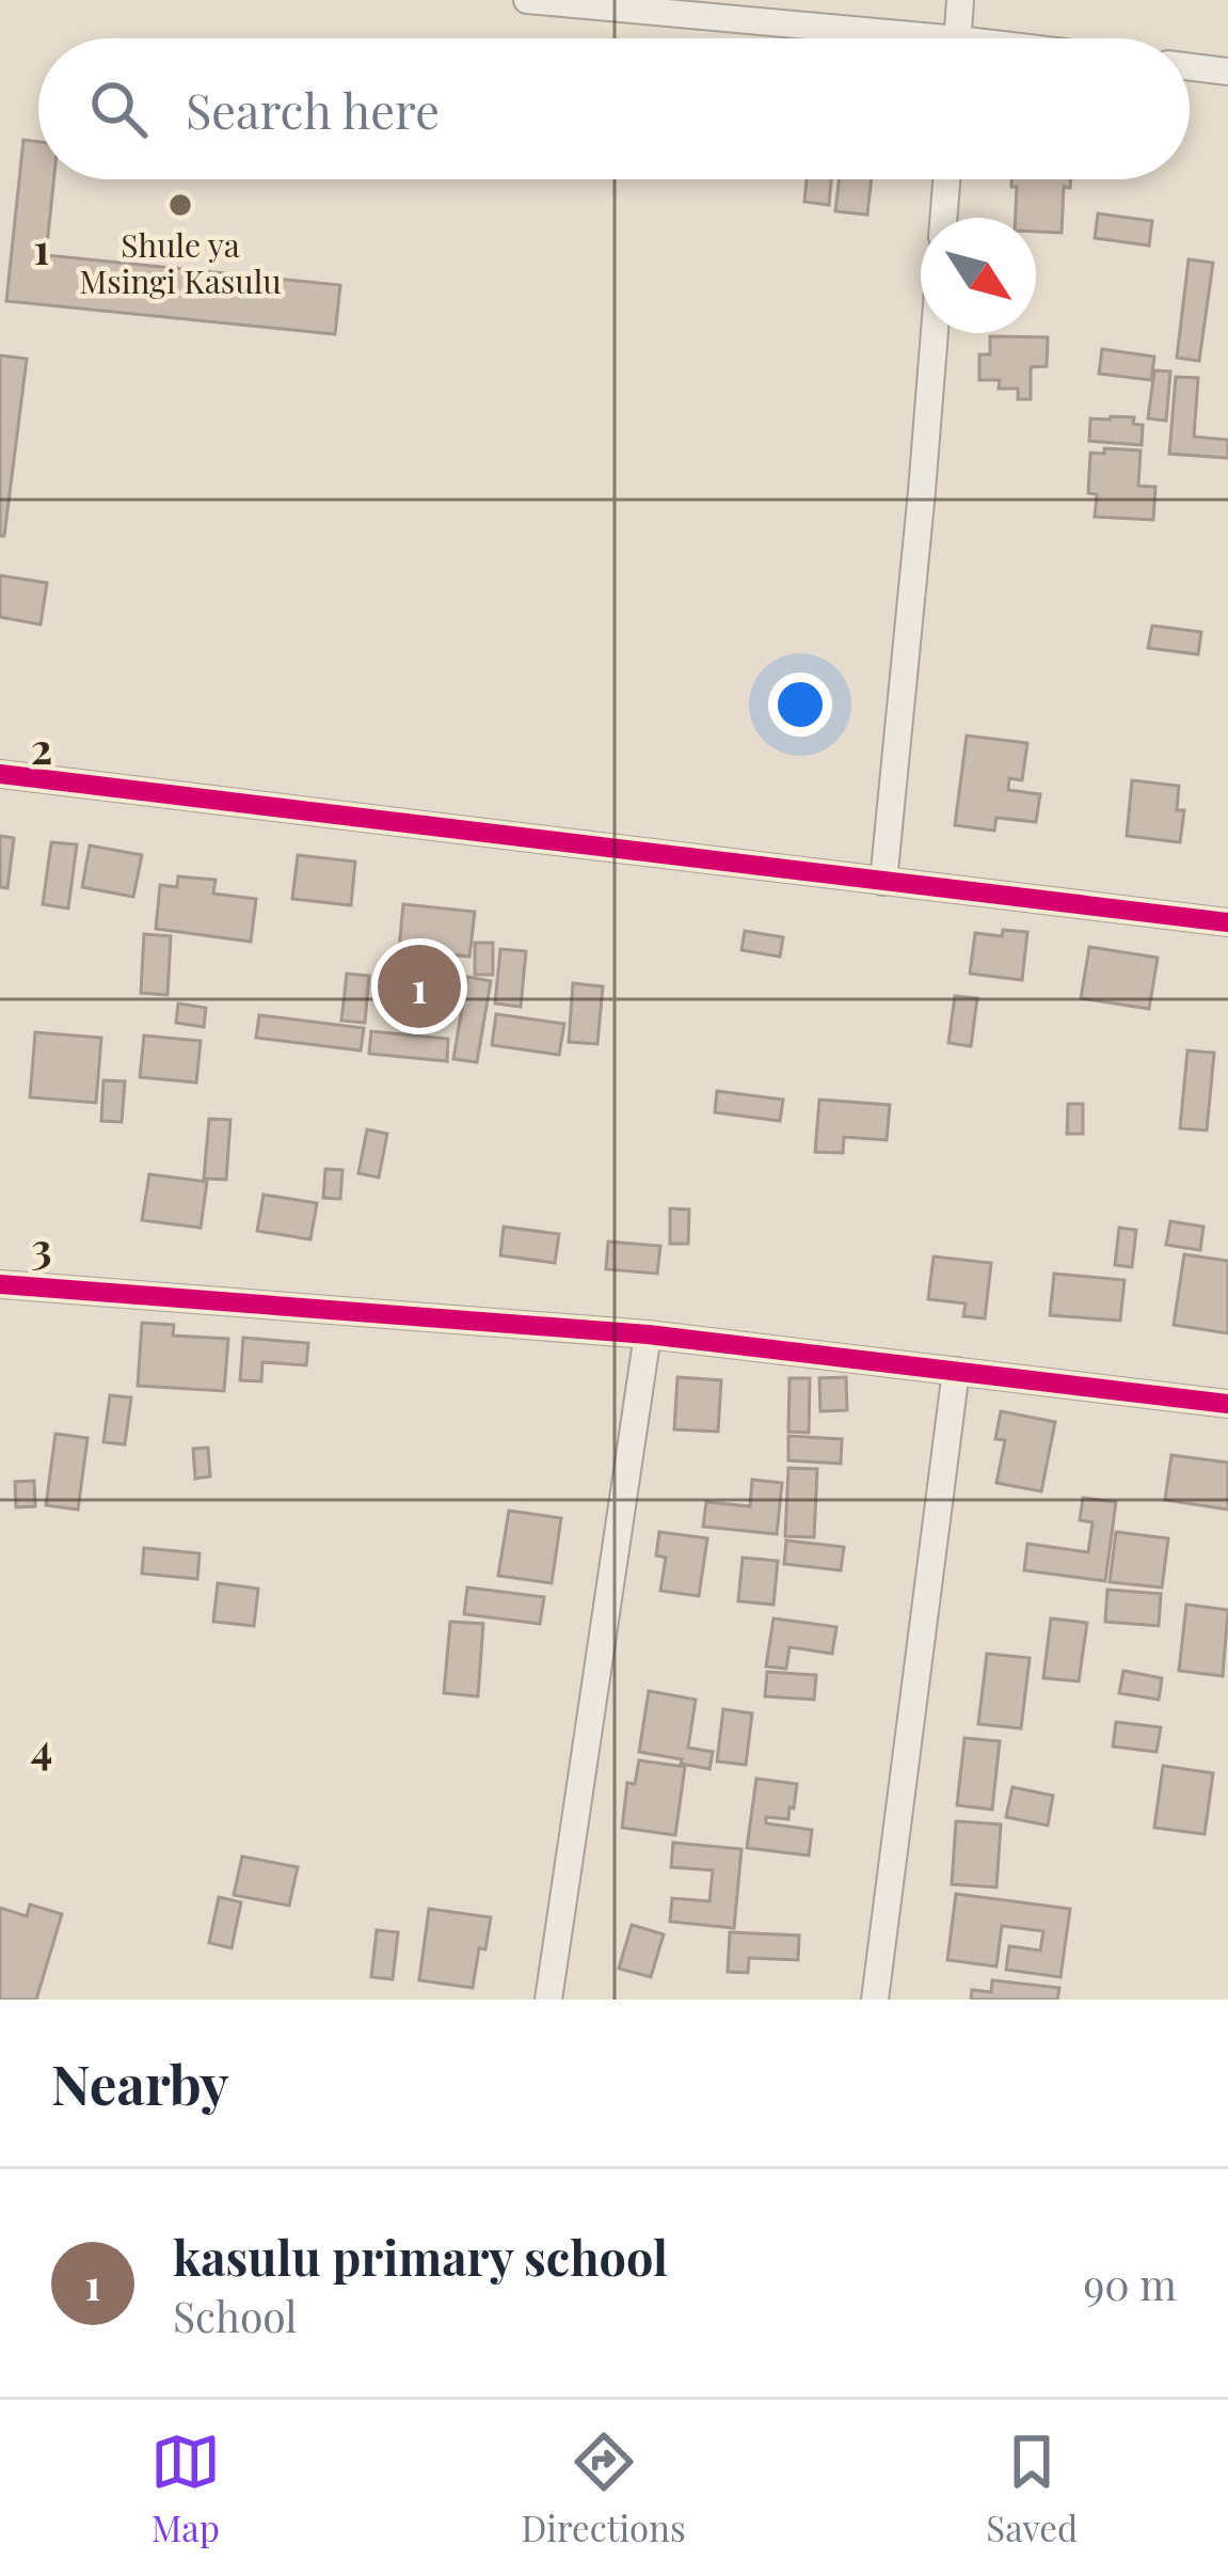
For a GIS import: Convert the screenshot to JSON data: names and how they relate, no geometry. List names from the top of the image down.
{
  "places": ["Shule ya Msingi Kasulu"],
  "north": "bottom right",
  "page": {
    "search": "Search here",
    "pins": "1",
    "heading": "Nearby",
    "list": [
      {
        "mark": "1",
        "name": "kasulu primary school",
        "note": "School",
        "value": "90 m"
      }
    ],
    "nav": ["Map", "Directions", "Saved"]
  },
  "grid": {
    "rows": [
      "1",
      "2",
      "3",
      "4"
    ]
  }
}
